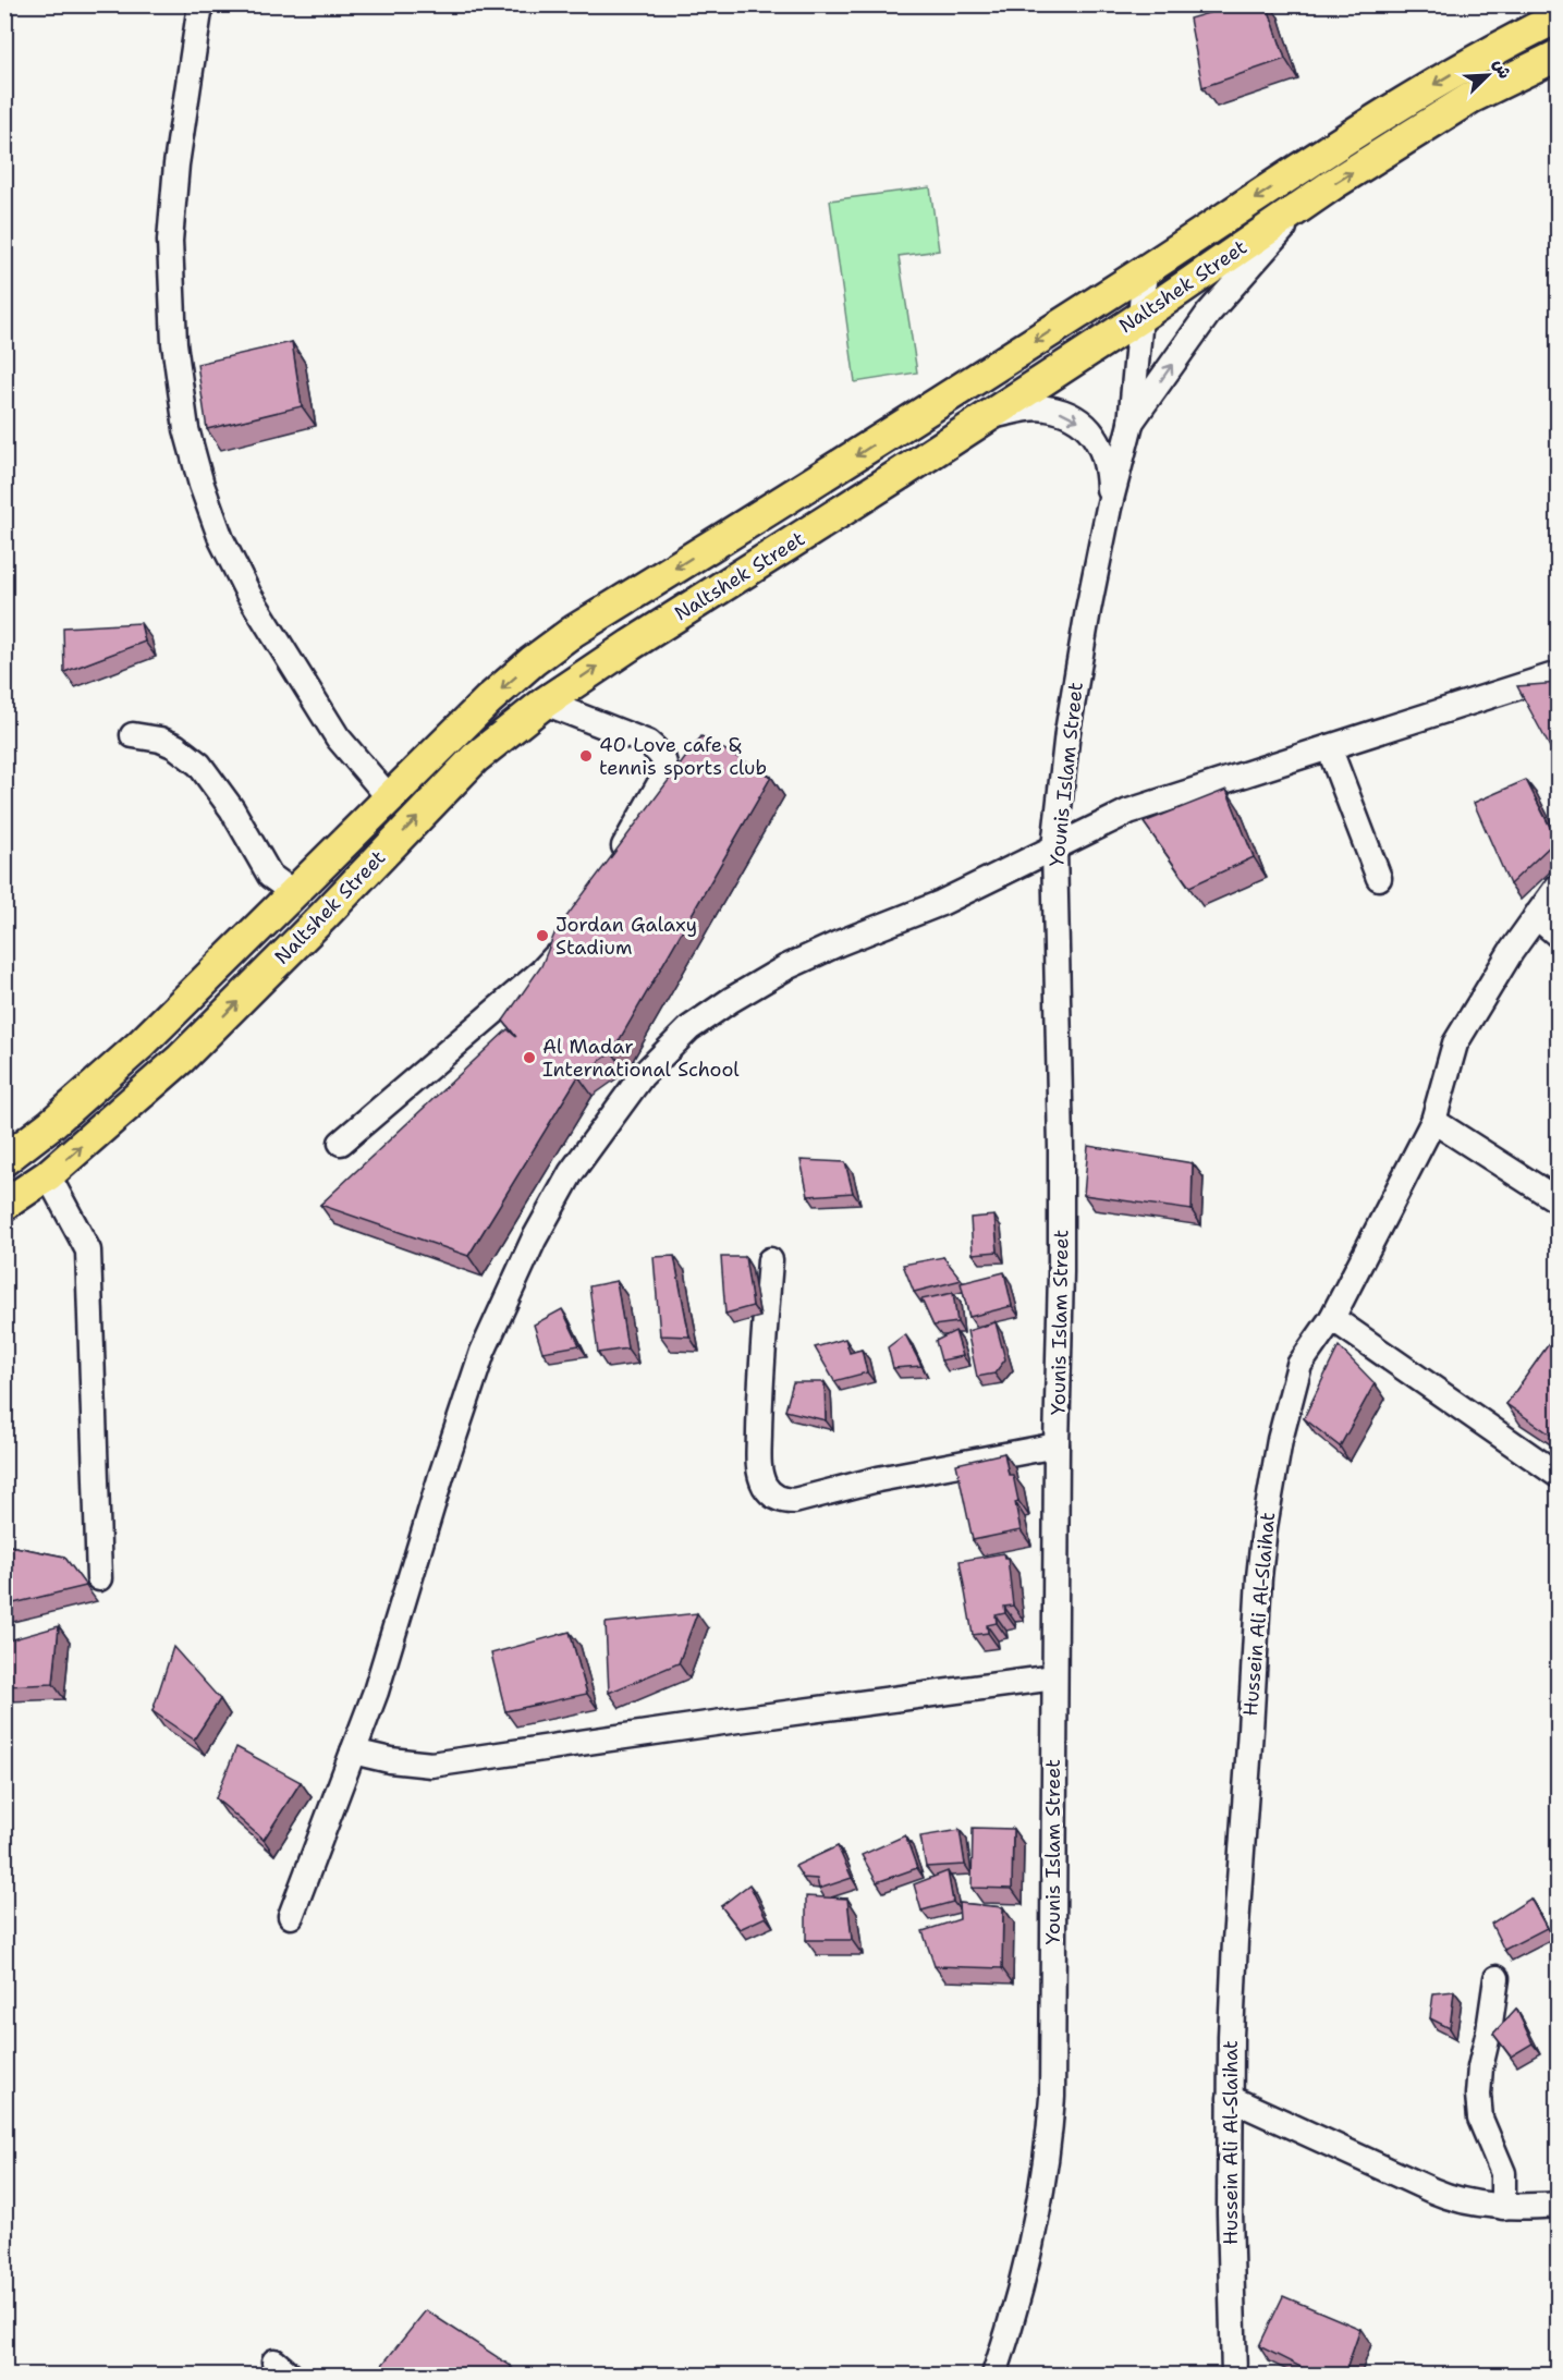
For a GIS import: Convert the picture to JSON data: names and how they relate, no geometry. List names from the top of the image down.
{
  "streets": {
    "main road": ["Naltshek Street"],
    "street": ["Younis Islam Street", "Hussein Ali Al-Slaihat"]
  },
  "crossings": [
    ["Naltshek Street", "Younis Islam Street"]
  ],
  "places": ["40 Love cafe & tennis sports club", "Jordan Galaxy Stadium", "Al Madar International School"],
  "north": "top right"
}
